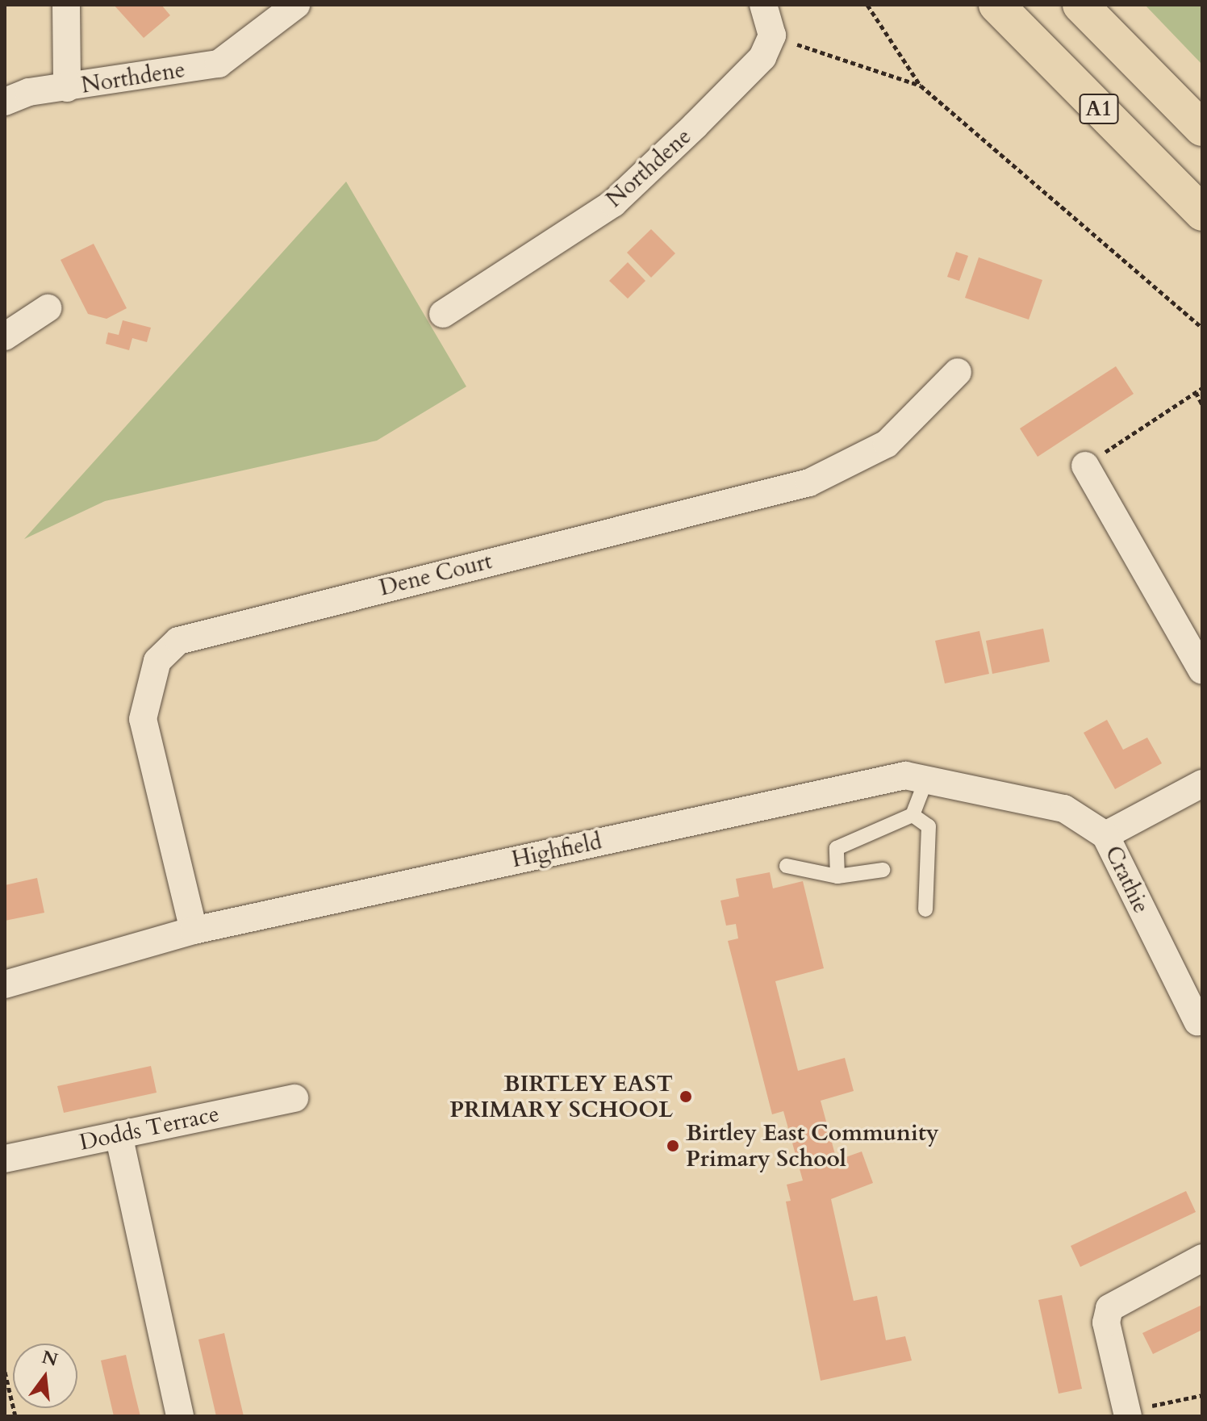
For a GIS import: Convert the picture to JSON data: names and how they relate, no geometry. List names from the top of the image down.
{
  "streets": {
    "highway": ["A1"],
    "street": [
      "Northdene",
      "Dene Court",
      "Highfield",
      "Crathie",
      "Dodds Terrace"
    ]
  },
  "crossings": [
    ["Dene Court", "Highfield"],
    ["Highfield", "Crathie"]
  ],
  "places": ["BIRTLEY EAST PRIMARY SCHOOL", "Birtley East Community Primary School"],
  "north": "top"
}
